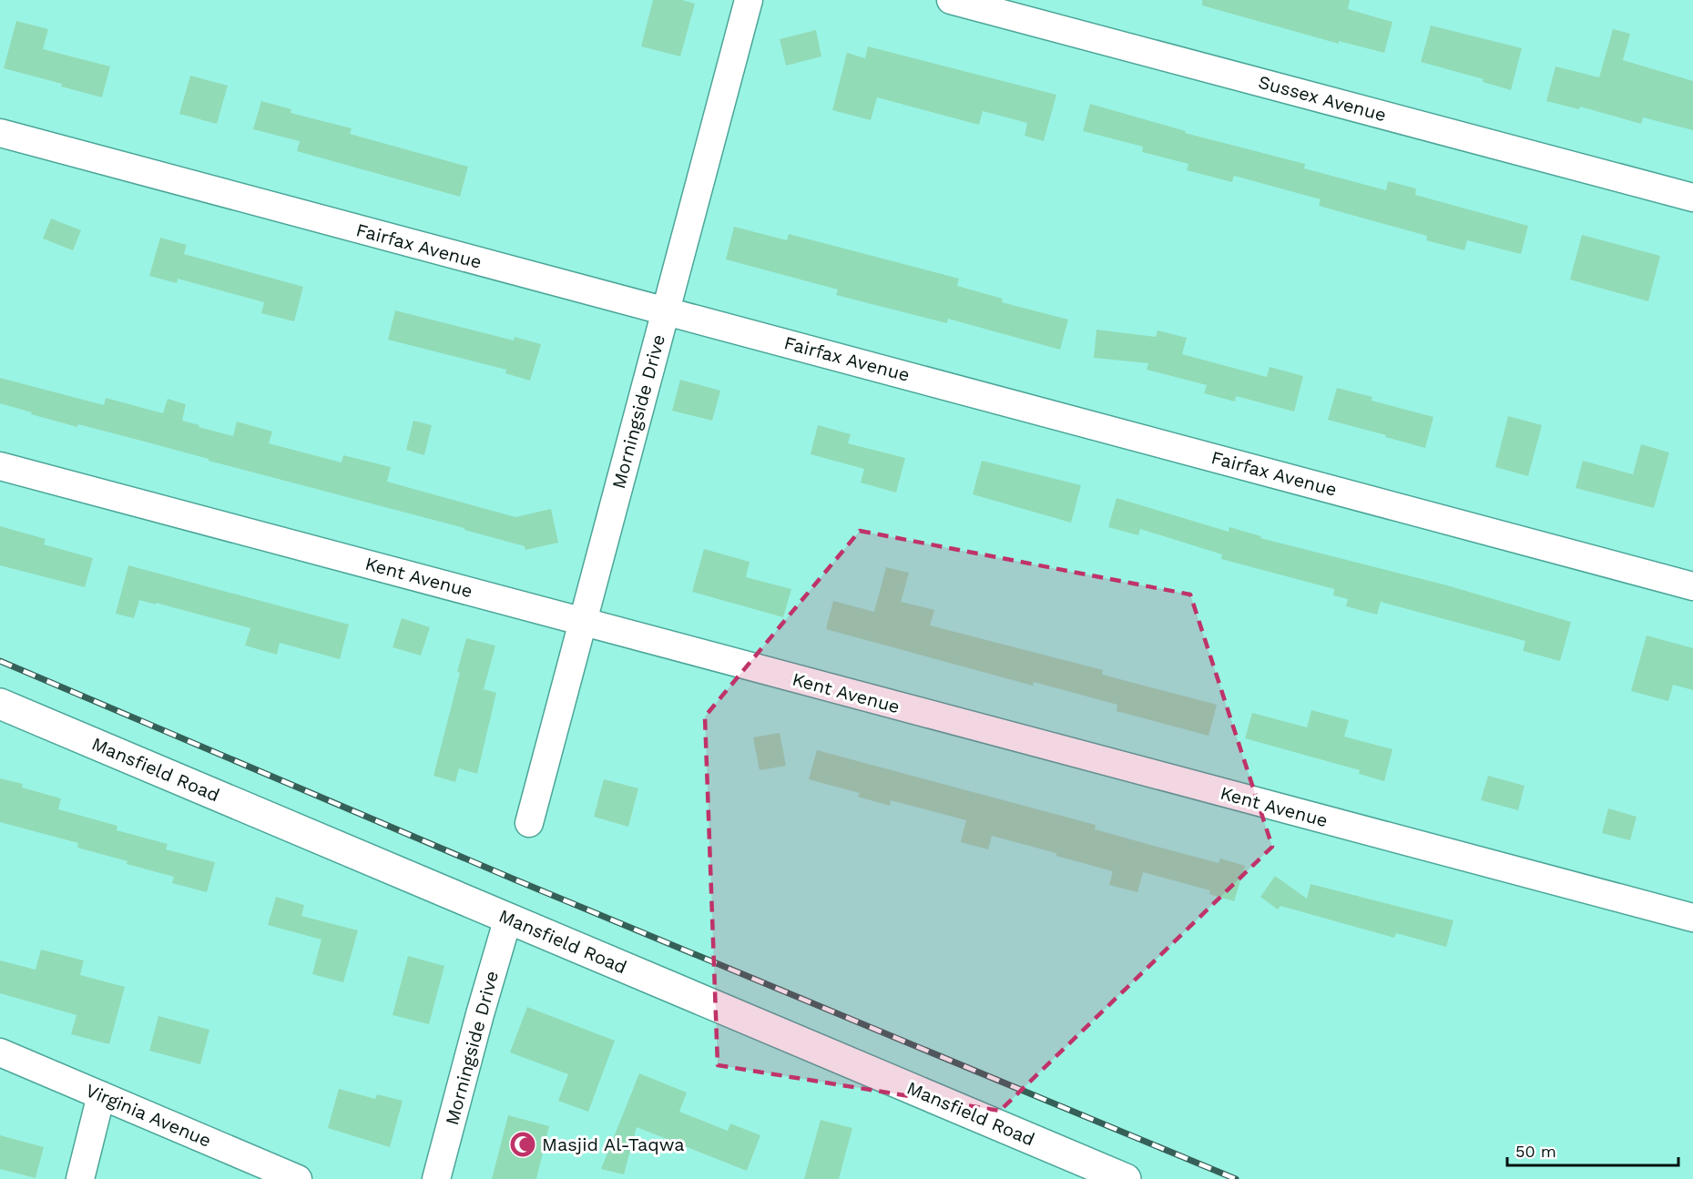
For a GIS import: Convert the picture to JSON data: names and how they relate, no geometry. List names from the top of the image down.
{
  "streets": {
    "main road": ["Mansfield Road"],
    "street": [
      "Sussex Avenue",
      "Fairfax Avenue",
      "Morningside Drive",
      "Kent Avenue",
      "Virginia Avenue"
    ]
  },
  "crossings": [
    ["Fairfax Avenue", "Morningside Drive"],
    ["Morningside Drive", "Kent Avenue"],
    ["Morningside Drive", "Mansfield Road"]
  ],
  "places": {
    "mosque": ["Masjid Al-Taqwa"]
  },
  "scale_bar": "50 m"
}
